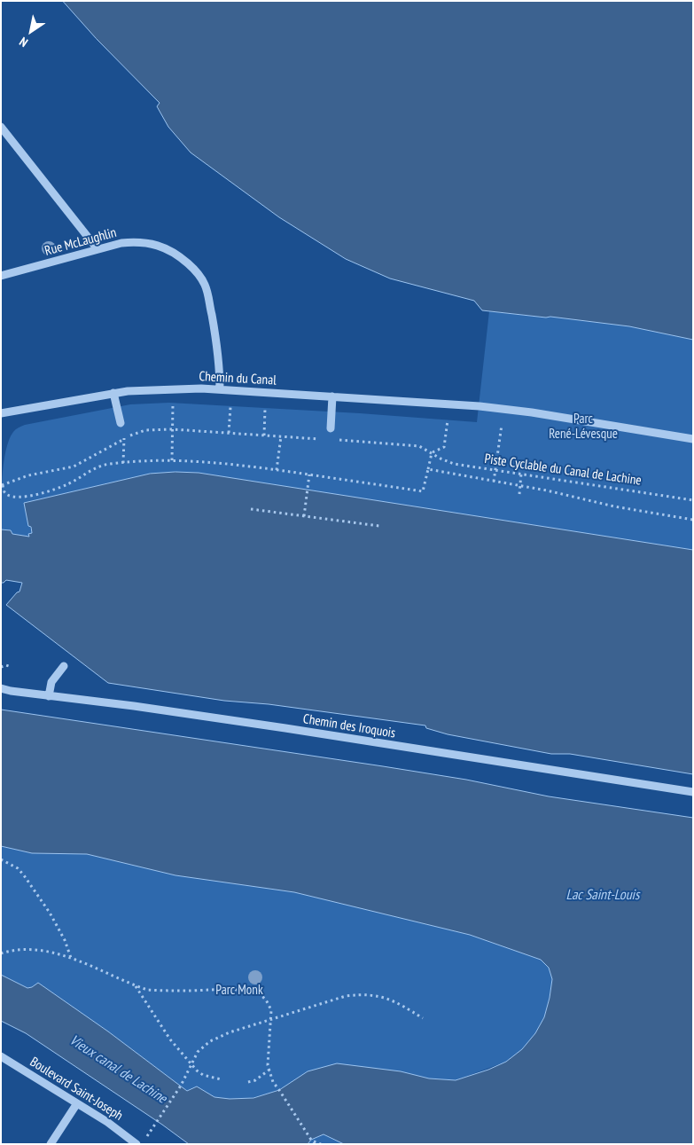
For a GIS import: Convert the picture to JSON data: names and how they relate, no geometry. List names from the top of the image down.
{
  "streets": {
    "street": [
      "Rue McLaughlin",
      "Chemin du Canal",
      "Chemin des Iroquois",
      "Boulevard Saint-Joseph"
    ],
    "path": ["Piste Cyclable du Canal de Lachine"]
  },
  "crossings": [
    ["Rue McLaughlin", "Chemin du Canal"]
  ],
  "water": ["Lac Saint-Louis", "Vieux canal de Lachine"],
  "parks": ["Parc René-Lévesque", "Parc Monk"],
  "north": "bottom left"
}
